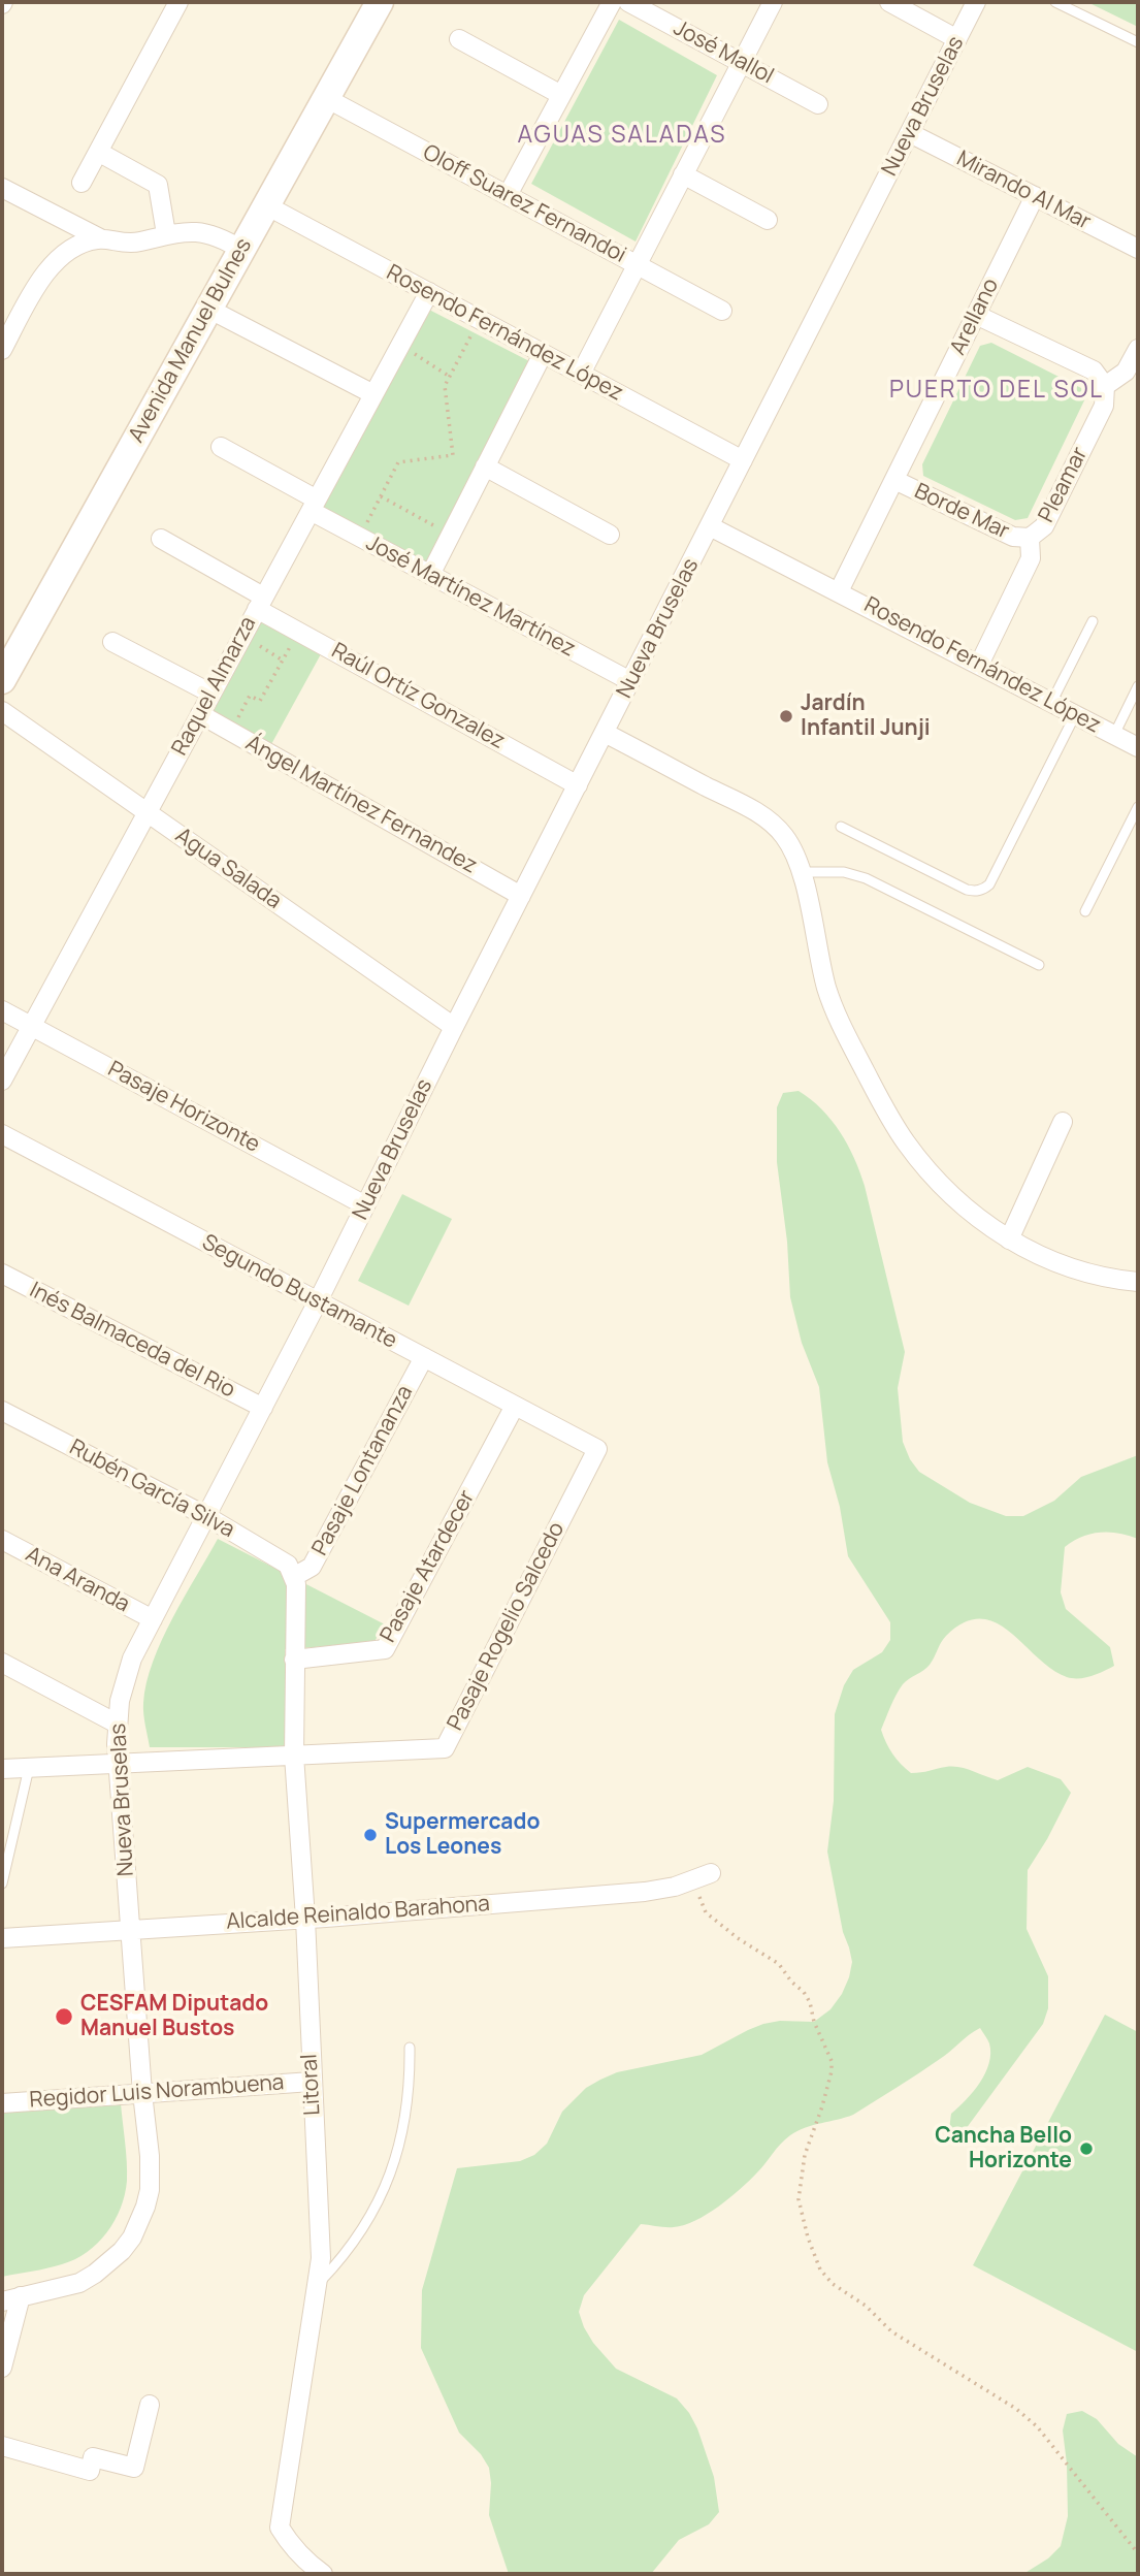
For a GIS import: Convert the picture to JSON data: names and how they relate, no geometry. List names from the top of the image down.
{
  "streets": {
    "street": [
      "José Mallol",
      "Nueva Bruselas",
      "Mirando Al Mar",
      "Oloff Suarez Fernandoi",
      "Arellano",
      "Rosendo Fernández López",
      "Avenida Manuel Bulnes",
      "Pleamar",
      "Borde Mar",
      "José Martínez Martínez",
      "Raquel Almarza",
      "Raúl Ortíz Gonzalez",
      "Ángel Martínez Fernandez",
      "Agua Salada",
      "Pasaje Horizonte",
      "Segundo Bustamante",
      "Inés Balmaceda del Rio",
      "Pasaje Lontananza",
      "Rubén García Silva",
      "Pasaje Atardecer",
      "Ana Aranda",
      "Pasaje Rogelio Salcedo",
      "Alcalde Reinaldo Barahona",
      "Litoral",
      "Regidor Luis Norambuena"
    ]
  },
  "crossings": [
    ["Nueva Bruselas", "Mirando Al Mar"],
    ["Nueva Bruselas", "Rosendo Fernández López"],
    ["Nueva Bruselas", "José Martínez Martínez"],
    ["Nueva Bruselas", "Raúl Ortíz Gonzalez"],
    ["Nueva Bruselas", "Ángel Martínez Fernandez"],
    ["Nueva Bruselas", "Agua Salada"],
    ["Nueva Bruselas", "Pasaje Horizonte"],
    ["Nueva Bruselas", "Segundo Bustamante"],
    ["Nueva Bruselas", "Inés Balmaceda del Rio"],
    ["Nueva Bruselas", "Rubén García Silva"],
    ["Nueva Bruselas", "Ana Aranda"],
    ["Nueva Bruselas", "Alcalde Reinaldo Barahona"],
    ["Nueva Bruselas", "Regidor Luis Norambuena"],
    ["Mirando Al Mar", "Arellano"],
    ["Oloff Suarez Fernandoi", "Avenida Manuel Bulnes"],
    ["Arellano", "Rosendo Fernández López"],
    ["Arellano", "Borde Mar"],
    ["Rosendo Fernández López", "Avenida Manuel Bulnes"],
    ["Rosendo Fernández López", "Pleamar"],
    ["Rosendo Fernández López", "Raquel Almarza"],
    ["Pleamar", "Borde Mar"],
    ["José Martínez Martínez", "Raquel Almarza"],
    ["Raquel Almarza", "Raúl Ortíz Gonzalez"],
    ["Raquel Almarza", "Ángel Martínez Fernandez"],
    ["Raquel Almarza", "Agua Salada"],
    ["Raquel Almarza", "Pasaje Horizonte"],
    ["Segundo Bustamante", "Pasaje Lontananza"],
    ["Segundo Bustamante", "Pasaje Atardecer"],
    ["Segundo Bustamante", "Pasaje Rogelio Salcedo"],
    ["Pasaje Lontananza", "Rubén García Silva"],
    ["Pasaje Lontananza", "Litoral"],
    ["Rubén García Silva", "Litoral"],
    ["Pasaje Atardecer", "Litoral"],
    ["Pasaje Rogelio Salcedo", "Litoral"],
    ["Alcalde Reinaldo Barahona", "Litoral"],
    ["Litoral", "Regidor Luis Norambuena"]
  ],
  "districts": ["AGUAS SALADAS", "PUERTO DEL SOL"],
  "places": [
    "Jardín Infantil Junji",
    "Supermercado Los Leones",
    "CESFAM Diputado Manuel Bustos",
    "Cancha Bello Horizonte"
  ]
}
